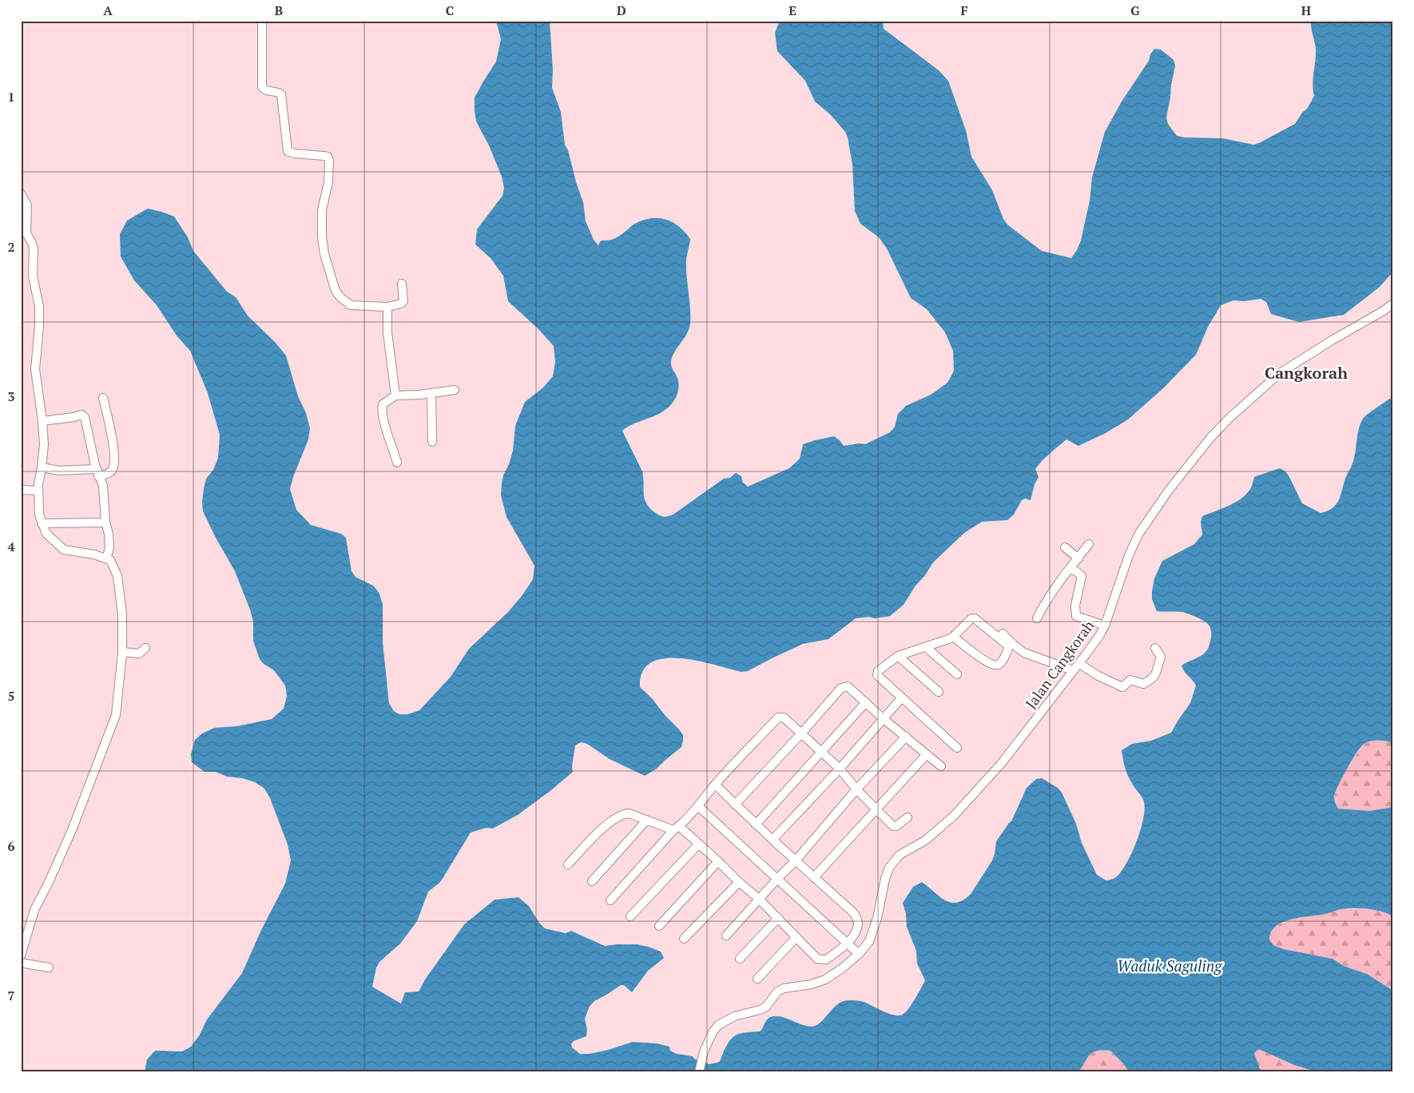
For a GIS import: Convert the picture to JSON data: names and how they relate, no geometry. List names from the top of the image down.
{
  "streets": {
    "street": ["Jalan Cangkorah"]
  },
  "districts": ["Cangkorah"],
  "water": ["Waduk Saguling"],
  "grid": {
    "columns": [
      "A",
      "B",
      "C",
      "D",
      "E",
      "F",
      "G",
      "H"
    ],
    "rows": [
      "1",
      "2",
      "3",
      "4",
      "5",
      "6",
      "7"
    ]
  }
}
